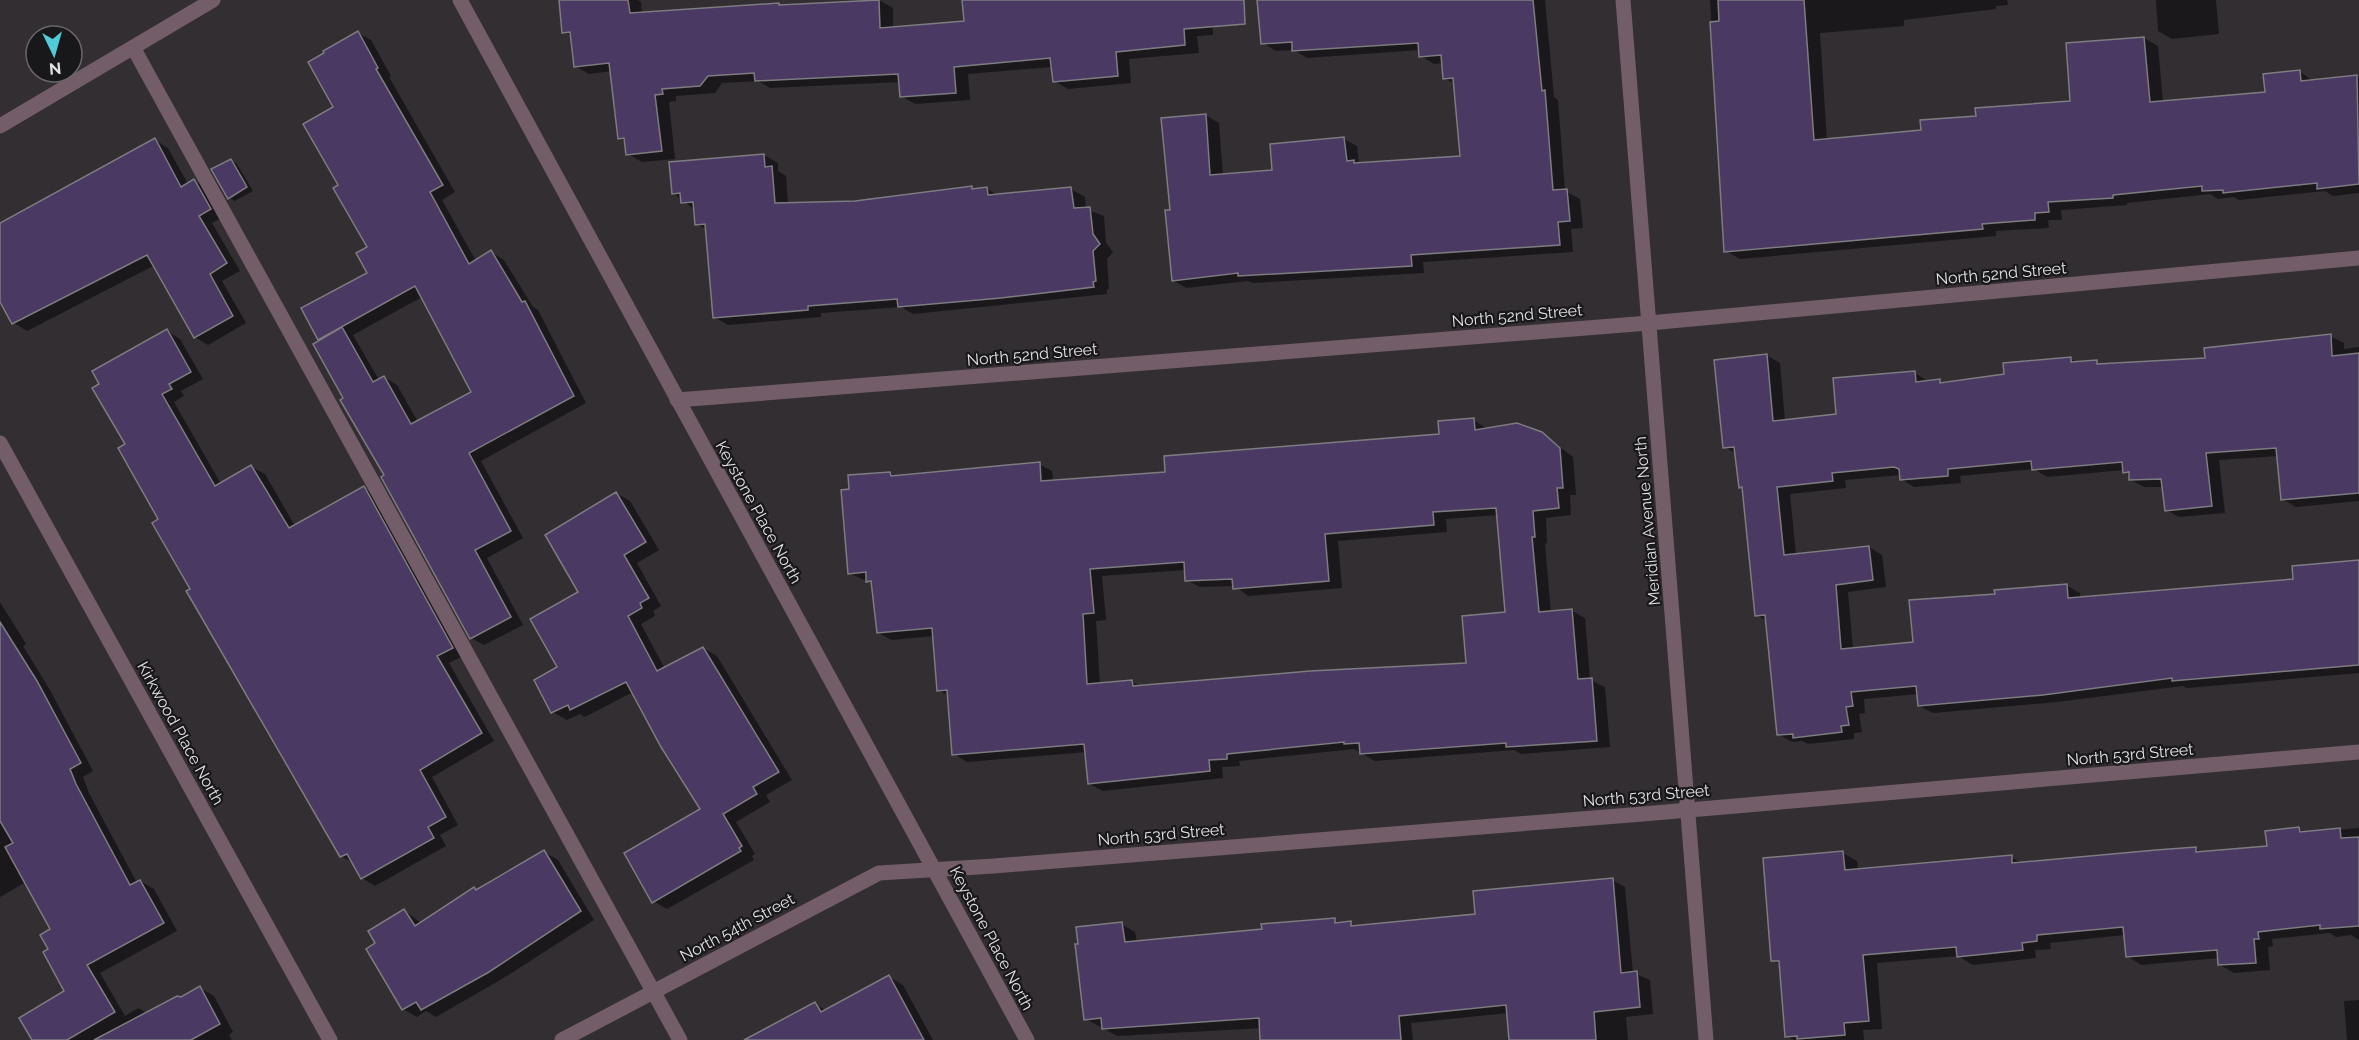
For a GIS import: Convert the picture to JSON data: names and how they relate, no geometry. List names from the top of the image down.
{
  "streets": {
    "street": [
      "North 52nd Street",
      "Keystone Place North",
      "Meridian Avenue North",
      "Kirkwood Place North",
      "North 53rd Street",
      "North 54th Street"
    ]
  },
  "crossings": [
    ["North 52nd Street", "Keystone Place North"],
    ["North 52nd Street", "Meridian Avenue North"],
    ["Keystone Place North", "North 53rd Street"],
    ["Keystone Place North", "North 54th Street"],
    ["Meridian Avenue North", "North 53rd Street"],
    ["North 53rd Street", "North 54th Street"]
  ],
  "north": "bottom"
}
